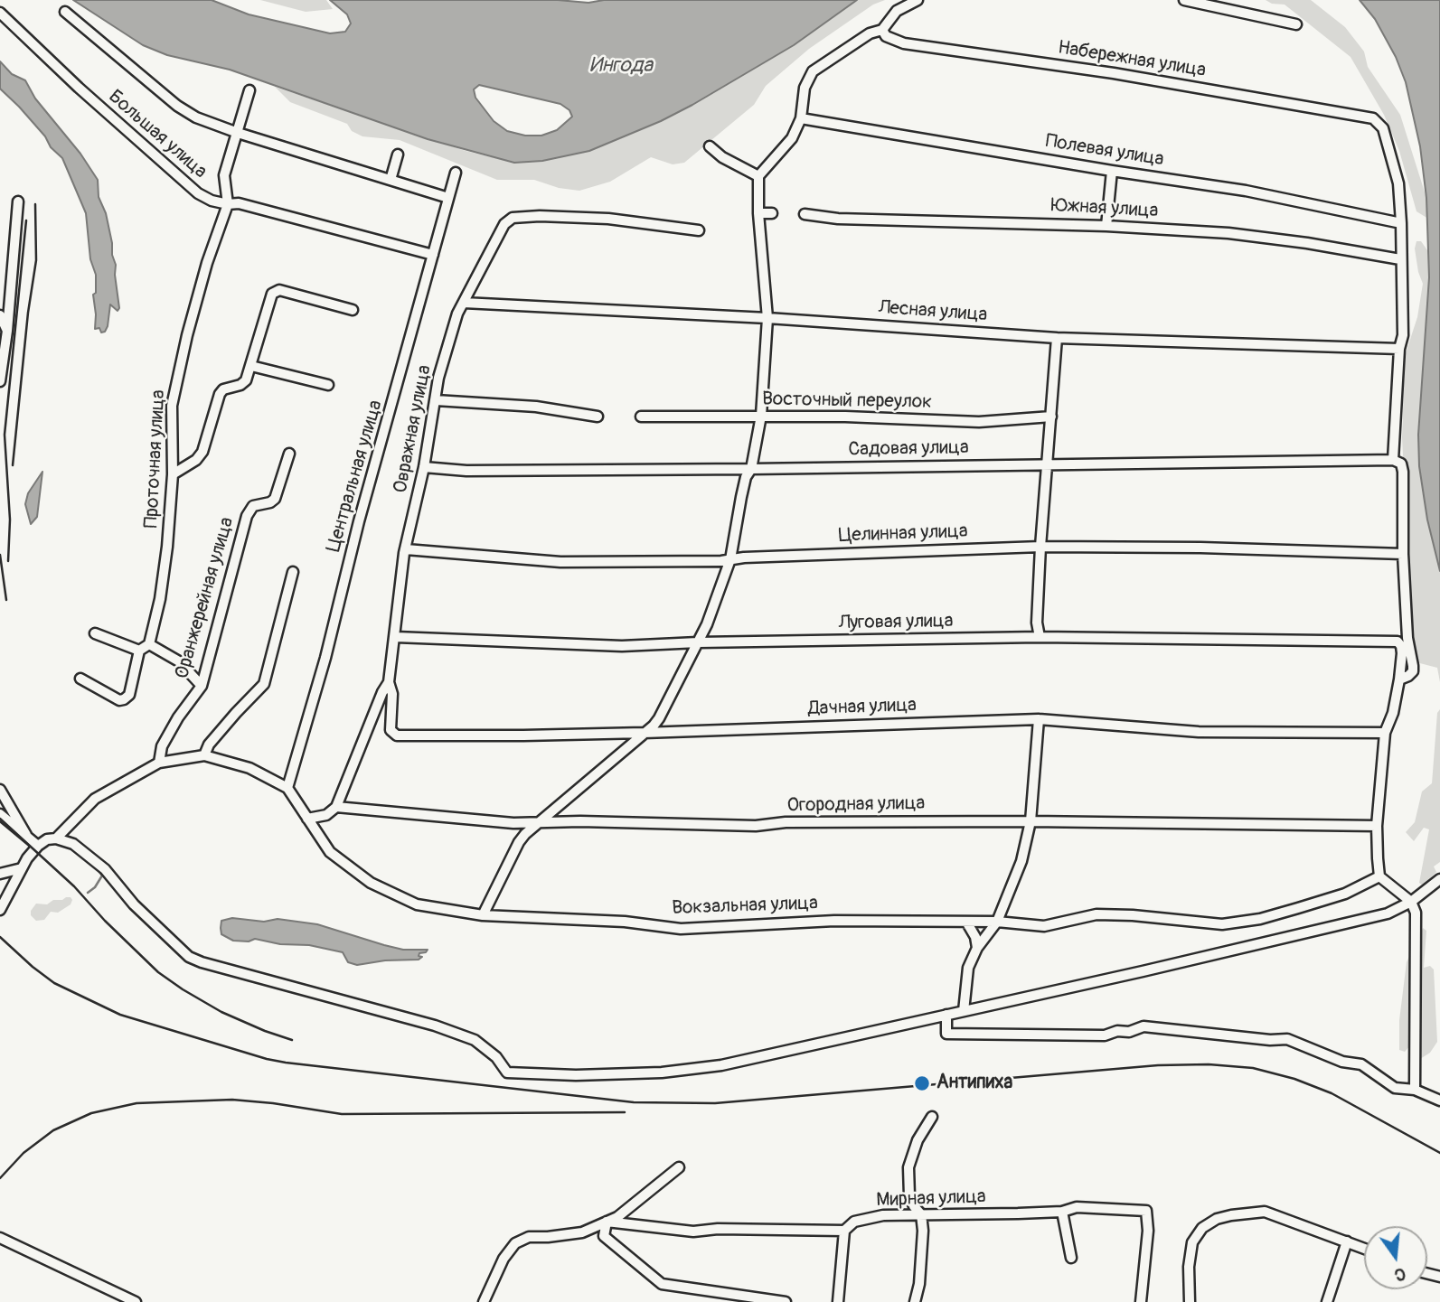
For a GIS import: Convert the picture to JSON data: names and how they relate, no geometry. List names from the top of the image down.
{
  "streets": {
    "street": [
      "Набережная улица",
      "Большая улица",
      "Полевая улица",
      "Южная улица",
      "Лесная улица",
      "Восточный переулок",
      "Овражная улица",
      "Садовая улица",
      "Проточная улица",
      "Центральная улица",
      "Целинная улица",
      "Оранжерейная улица",
      "Луговая улица",
      "Дачная улица",
      "Огородная улица",
      "Вокзальная улица",
      "Мирная улица"
    ]
  },
  "crossings": [
    ["Набережная улица", "Полевая улица"],
    ["Большая улица", "Проточная улица"],
    ["Большая улица", "Центральная улица"],
    ["Лесная улица", "Овражная улица"],
    ["Овражная улица", "Садовая улица"],
    ["Овражная улица", "Целинная улица"],
    ["Овражная улица", "Луговая улица"],
    ["Овражная улица", "Дачная улица"],
    ["Овражная улица", "Огородная улица"],
    ["Центральная улица", "Вокзальная улица"],
    ["Оранжерейная улица", "Вокзальная улица"]
  ],
  "water": ["Ингода"],
  "places": ["Антипиха"],
  "north": "bottom"
}
